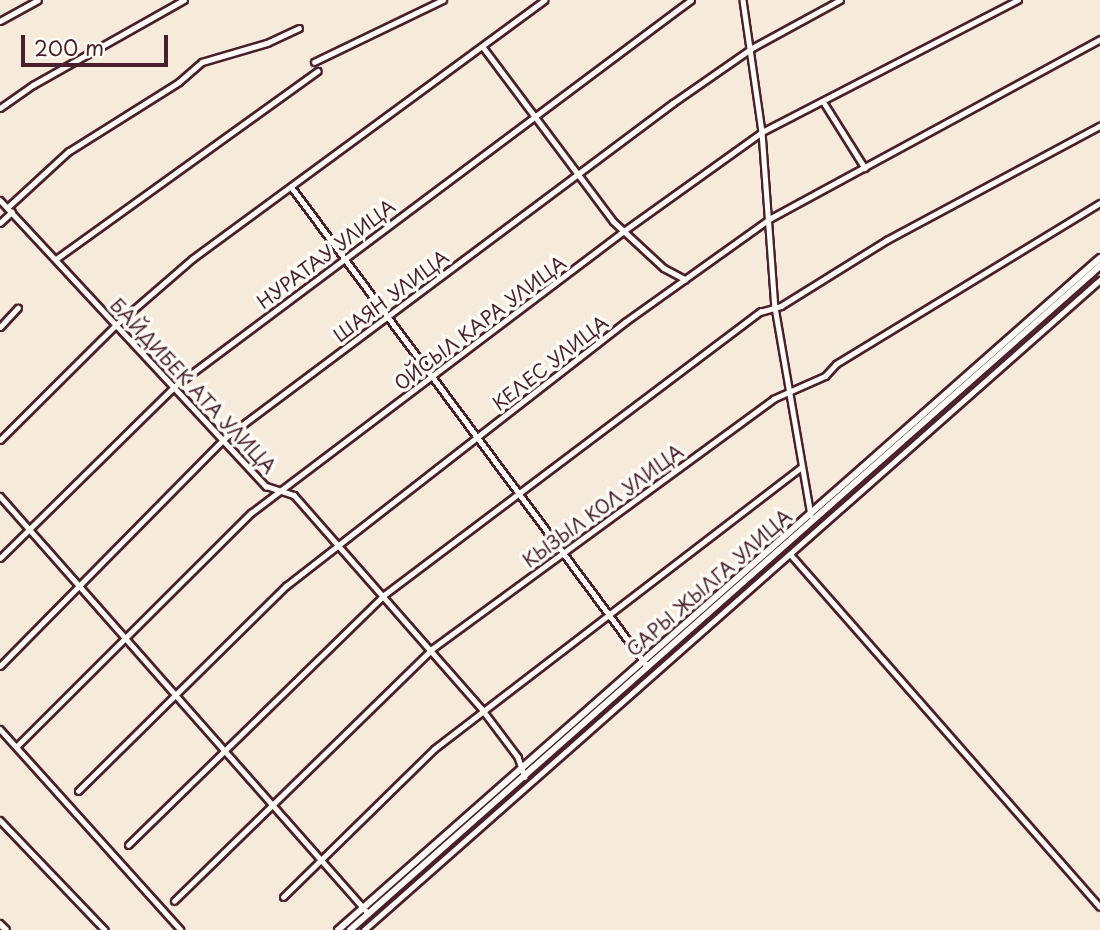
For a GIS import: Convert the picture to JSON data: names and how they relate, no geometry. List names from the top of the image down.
{
  "streets": {
    "main road": ["САРЫ ЖЫЛГА УЛИЦА"],
    "street": [
      "НУРАТАУ УЛИЦА",
      "ШАЯН УЛИЦА",
      "ОЙСЫЛ КАРА УЛИЦА",
      "КЕЛЕС УЛИЦА",
      "БАЙДИБЕК АТА УЛИЦА",
      "КЫЗЫЛ КОЛ УЛИЦА"
    ]
  },
  "crossings": [
    ["НУРАТАУ УЛИЦА", "БАЙДИБЕК АТА УЛИЦА"],
    ["ШАЯН УЛИЦА", "БАЙДИБЕК АТА УЛИЦА"],
    ["ОЙСЫЛ КАРА УЛИЦА", "БАЙДИБЕК АТА УЛИЦА"],
    ["КЕЛЕС УЛИЦА", "БАЙДИБЕК АТА УЛИЦА"],
    ["БАЙДИБЕК АТА УЛИЦА", "КЫЗЫЛ КОЛ УЛИЦА"],
    ["БАЙДИБЕК АТА УЛИЦА", "САРЫ ЖЫЛГА УЛИЦА"]
  ],
  "scale_bar": "200 m"
}
